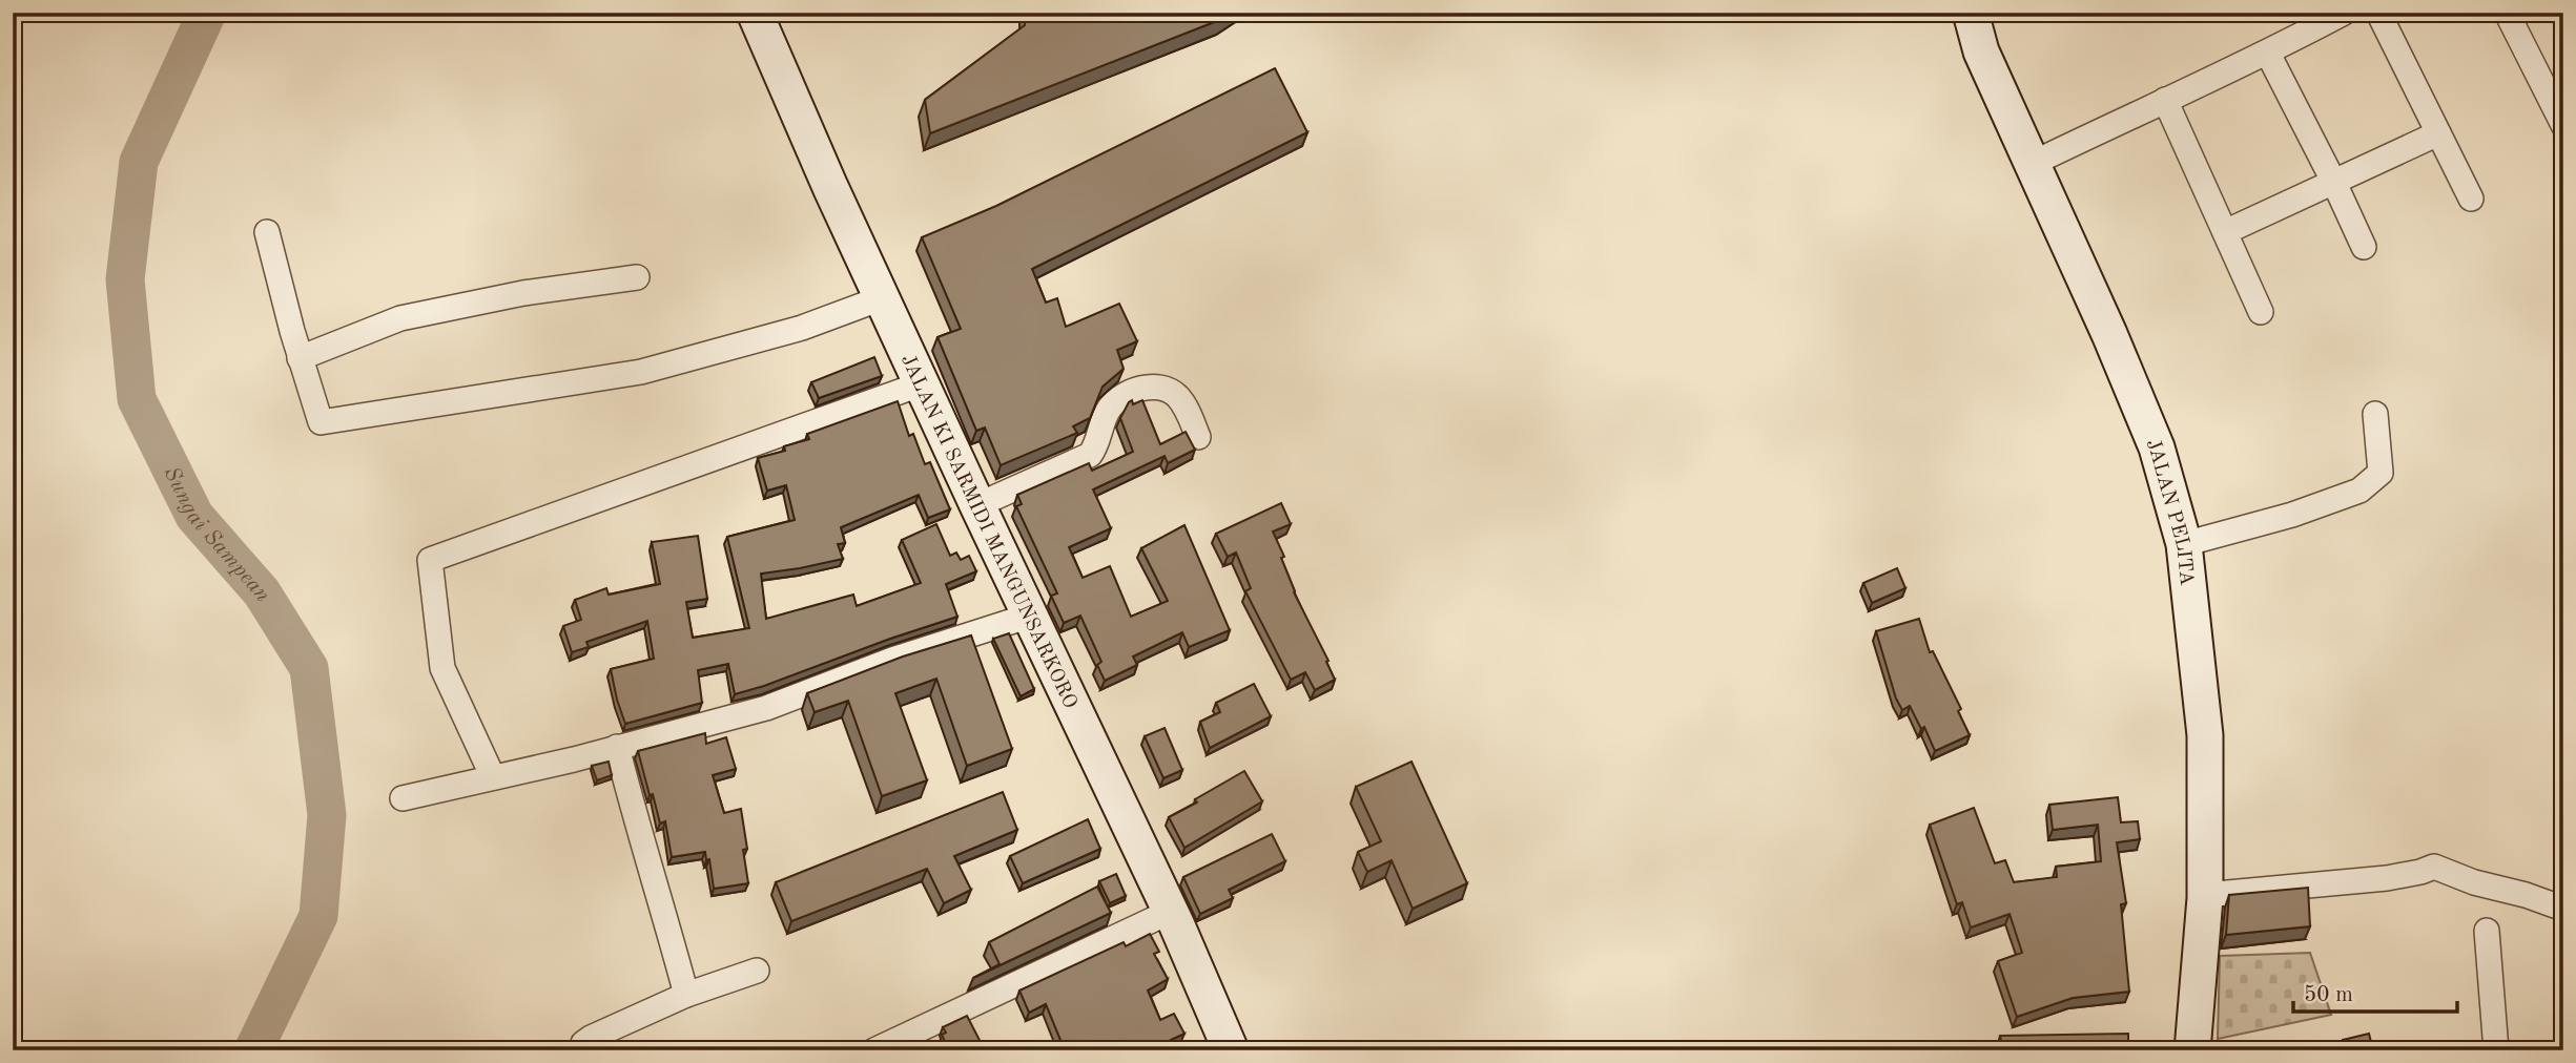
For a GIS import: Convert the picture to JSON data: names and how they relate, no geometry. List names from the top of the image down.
{
  "streets": {
    "main road": ["JALAN PELITA", "JALAN KI SARMIDI MANGUNSARKORO"]
  },
  "water": ["Sungai Sampean"],
  "scale_bar": "50 m"
}
